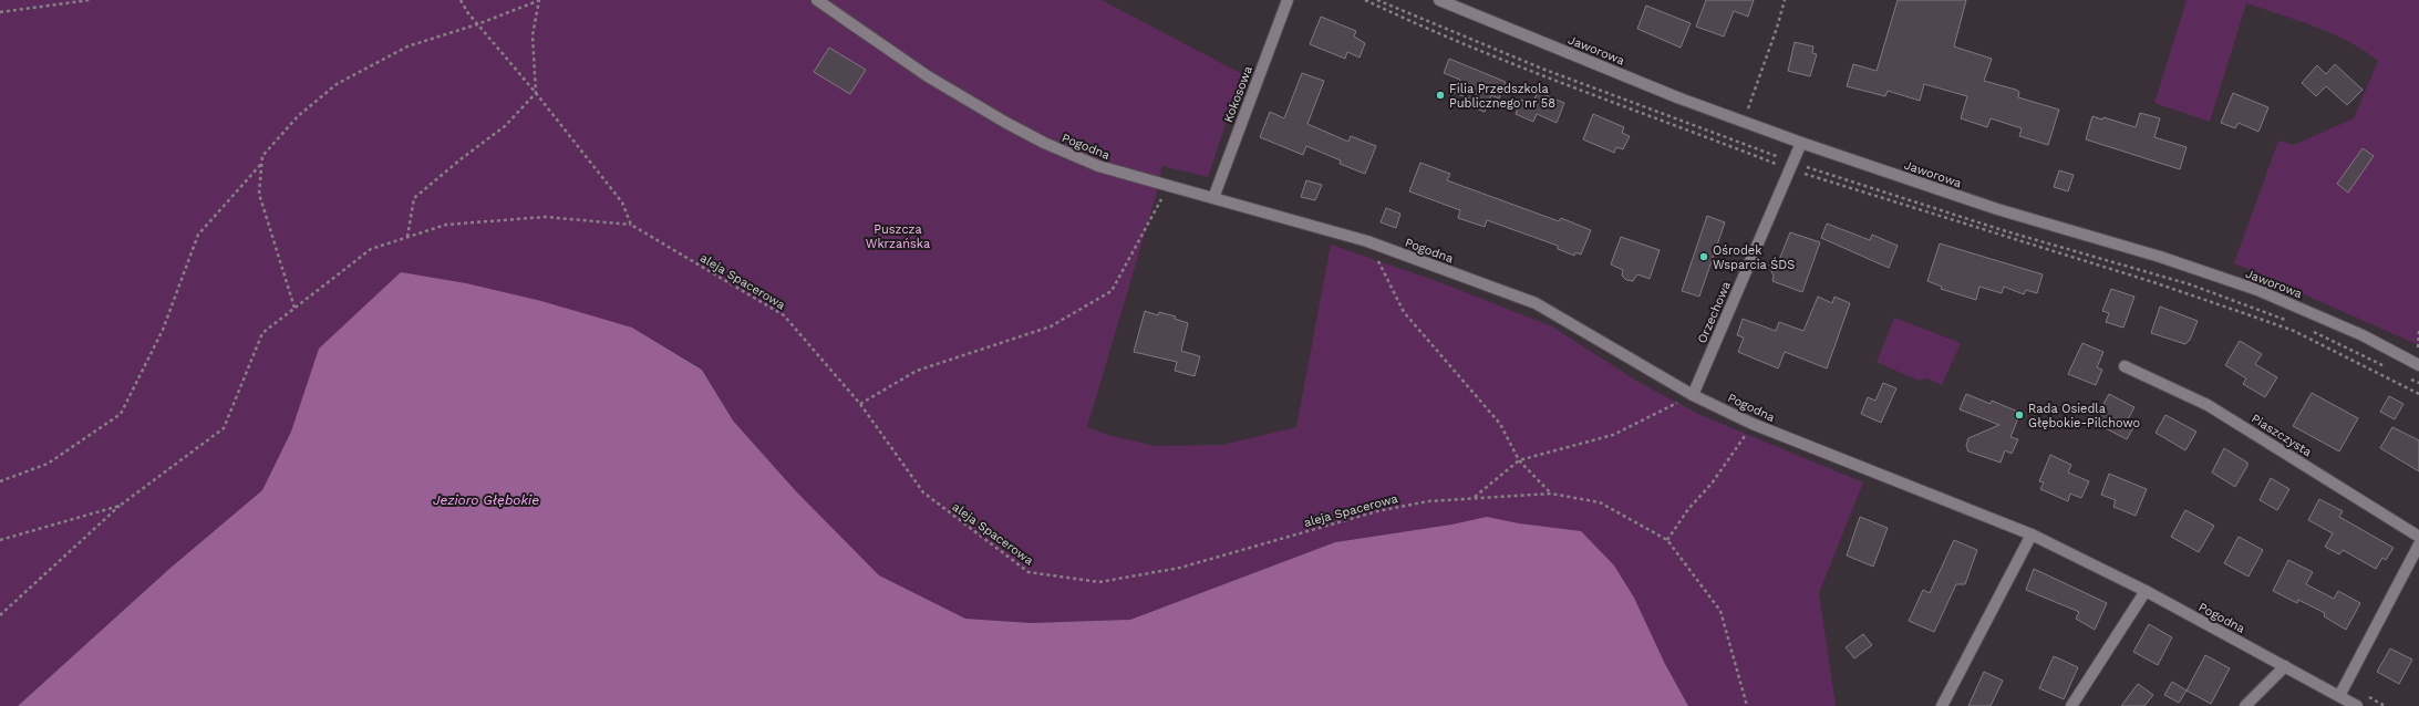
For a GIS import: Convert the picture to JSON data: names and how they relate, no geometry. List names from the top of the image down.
{
  "streets": {
    "street": [
      "Jaworowa",
      "Kokosowa",
      "Pogodna",
      "Orzechowa",
      "Piaszczysta"
    ],
    "path": ["aleja Spacerowa"]
  },
  "crossings": [
    ["Jaworowa", "Orzechowa"],
    ["Kokosowa", "Pogodna"],
    ["Pogodna", "Orzechowa"]
  ],
  "water": ["Jezioro Głębokie"],
  "parks": ["Puszcza Wkrzańska"],
  "places": ["Filia Przedszkola Publicznego nr 58", "Ośrodek Wsparcia ŚDS", "Rada Osiedla Głębokie-Pilchowo"]
}
